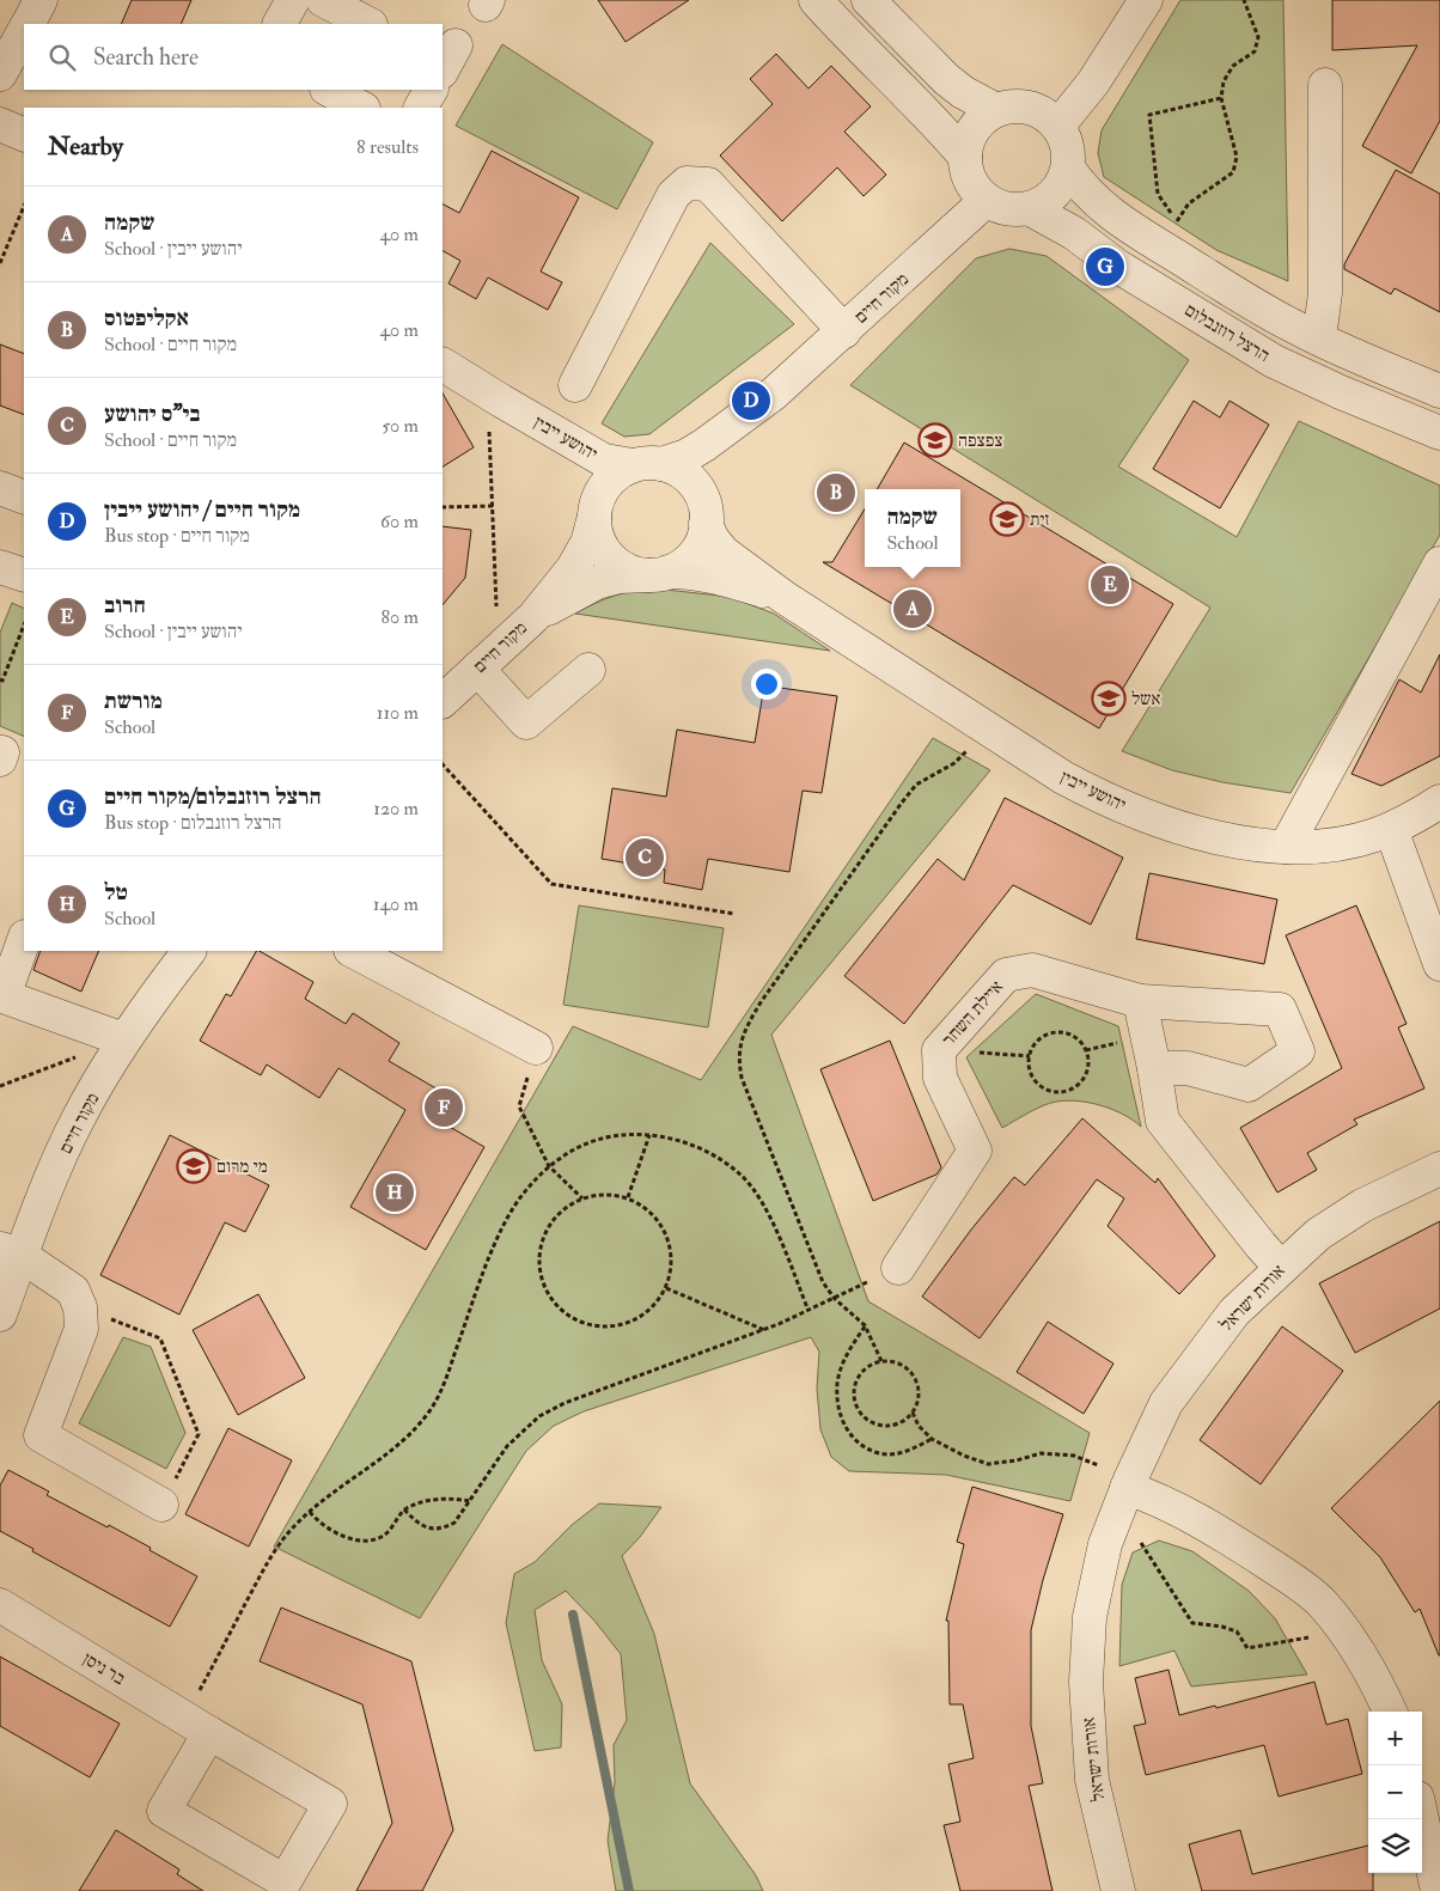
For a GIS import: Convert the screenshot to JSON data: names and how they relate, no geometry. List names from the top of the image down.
{
  "streets": {
    "street": [
      "מקור חיים",
      "הרצל רוזנבלום",
      "יהושע ייבין",
      "איילת השחר",
      "אורות ישראל",
      "בר ניסן"
    ]
  },
  "crossings": [
    ["מקור חיים", "הרצל רוזנבלום"],
    ["מקור חיים", "יהושע ייבין"]
  ],
  "places": {
    "school or university": [
      "צפצפה",
      "זית",
      "אשל",
      "מי מרום"
    ]
  },
  "page": {
    "search": "Search here",
    "heading": ["Nearby", "8 results"],
    "list": [
      {
        "mark": "A",
        "name": "שקמה",
        "note": "School · יהושע ייבין",
        "value": "40 m"
      },
      {
        "mark": "B",
        "name": "אקליפטוס",
        "note": "School · מקור חיים",
        "value": "40 m"
      },
      {
        "mark": "C",
        "name": "בי\"ס יהושע",
        "note": "School · מקור חיים",
        "value": "50 m"
      },
      {
        "mark": "D",
        "name": "מקור חיים / יהושע ייבין",
        "note": "Bus stop · מקור חיים",
        "value": "60 m"
      },
      {
        "mark": "E",
        "name": "חרוב",
        "note": "School · יהושע ייבין",
        "value": "80 m"
      },
      {
        "mark": "F",
        "name": "מורשת",
        "note": "School",
        "value": "110 m"
      },
      {
        "mark": "G",
        "name": "הרצל רוזנבלום/מקור חיים",
        "note": "Bus stop · הרצל רוזנבלום",
        "value": "120 m"
      },
      {
        "mark": "H",
        "name": "טל",
        "note": "School",
        "value": "140 m"
      }
    ],
    "pins": [
      "G",
      "D",
      "B",
      "E",
      "A",
      "C",
      "F",
      "H"
    ],
    "popup": ["שקמה", "School"],
    "map_buttons": ["+", "−"]
  }
}
